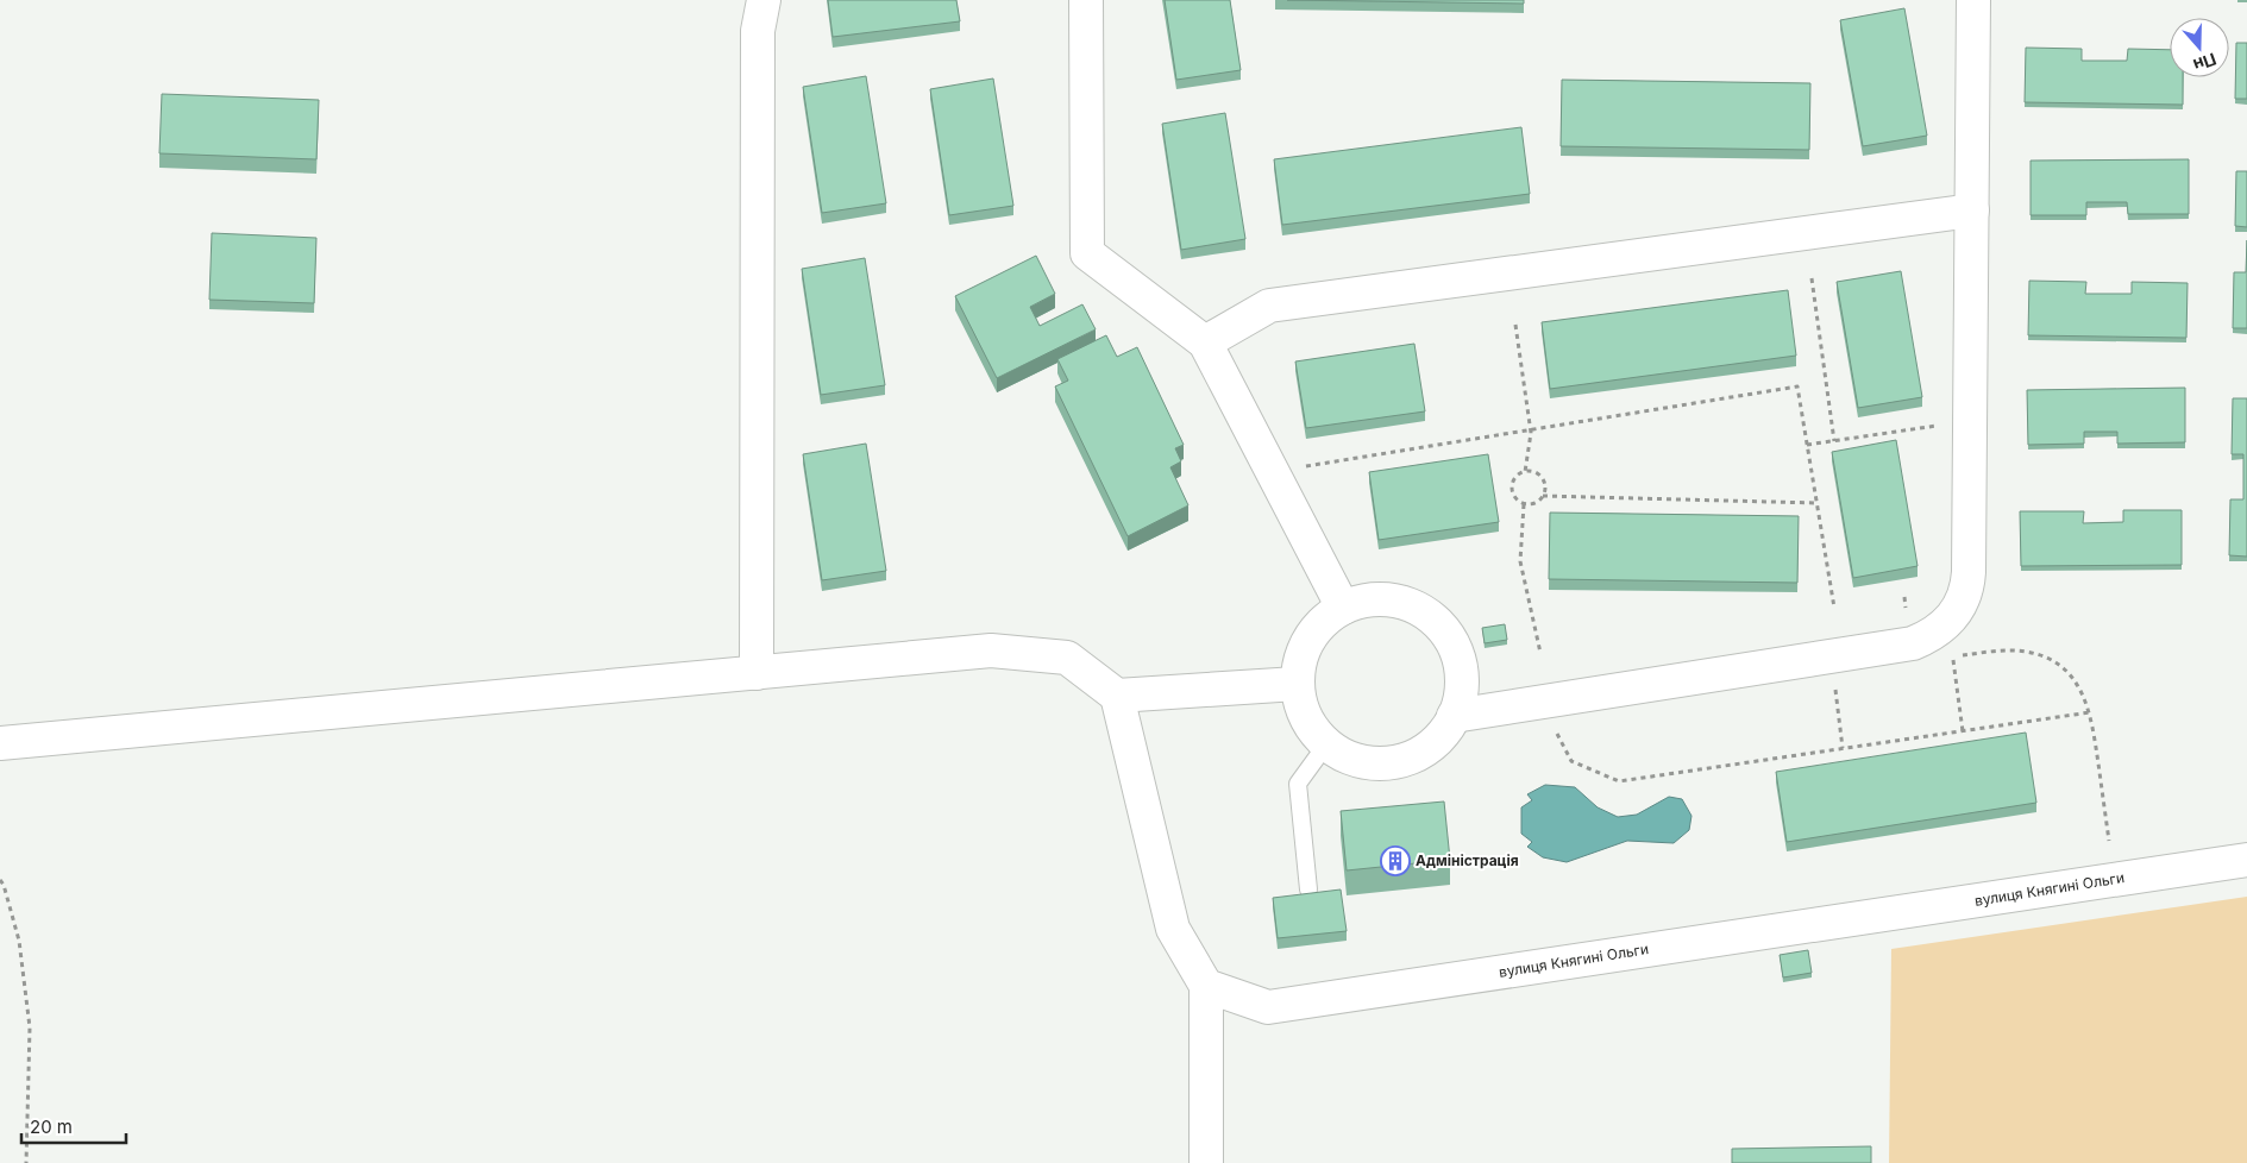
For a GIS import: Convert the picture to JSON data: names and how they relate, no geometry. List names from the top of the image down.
{
  "streets": {
    "street": ["вулиця Княгині Ольги"]
  },
  "places": {
    "building": ["Адміністрація"]
  },
  "scale_bar": "20 m",
  "north": "bottom"
}
